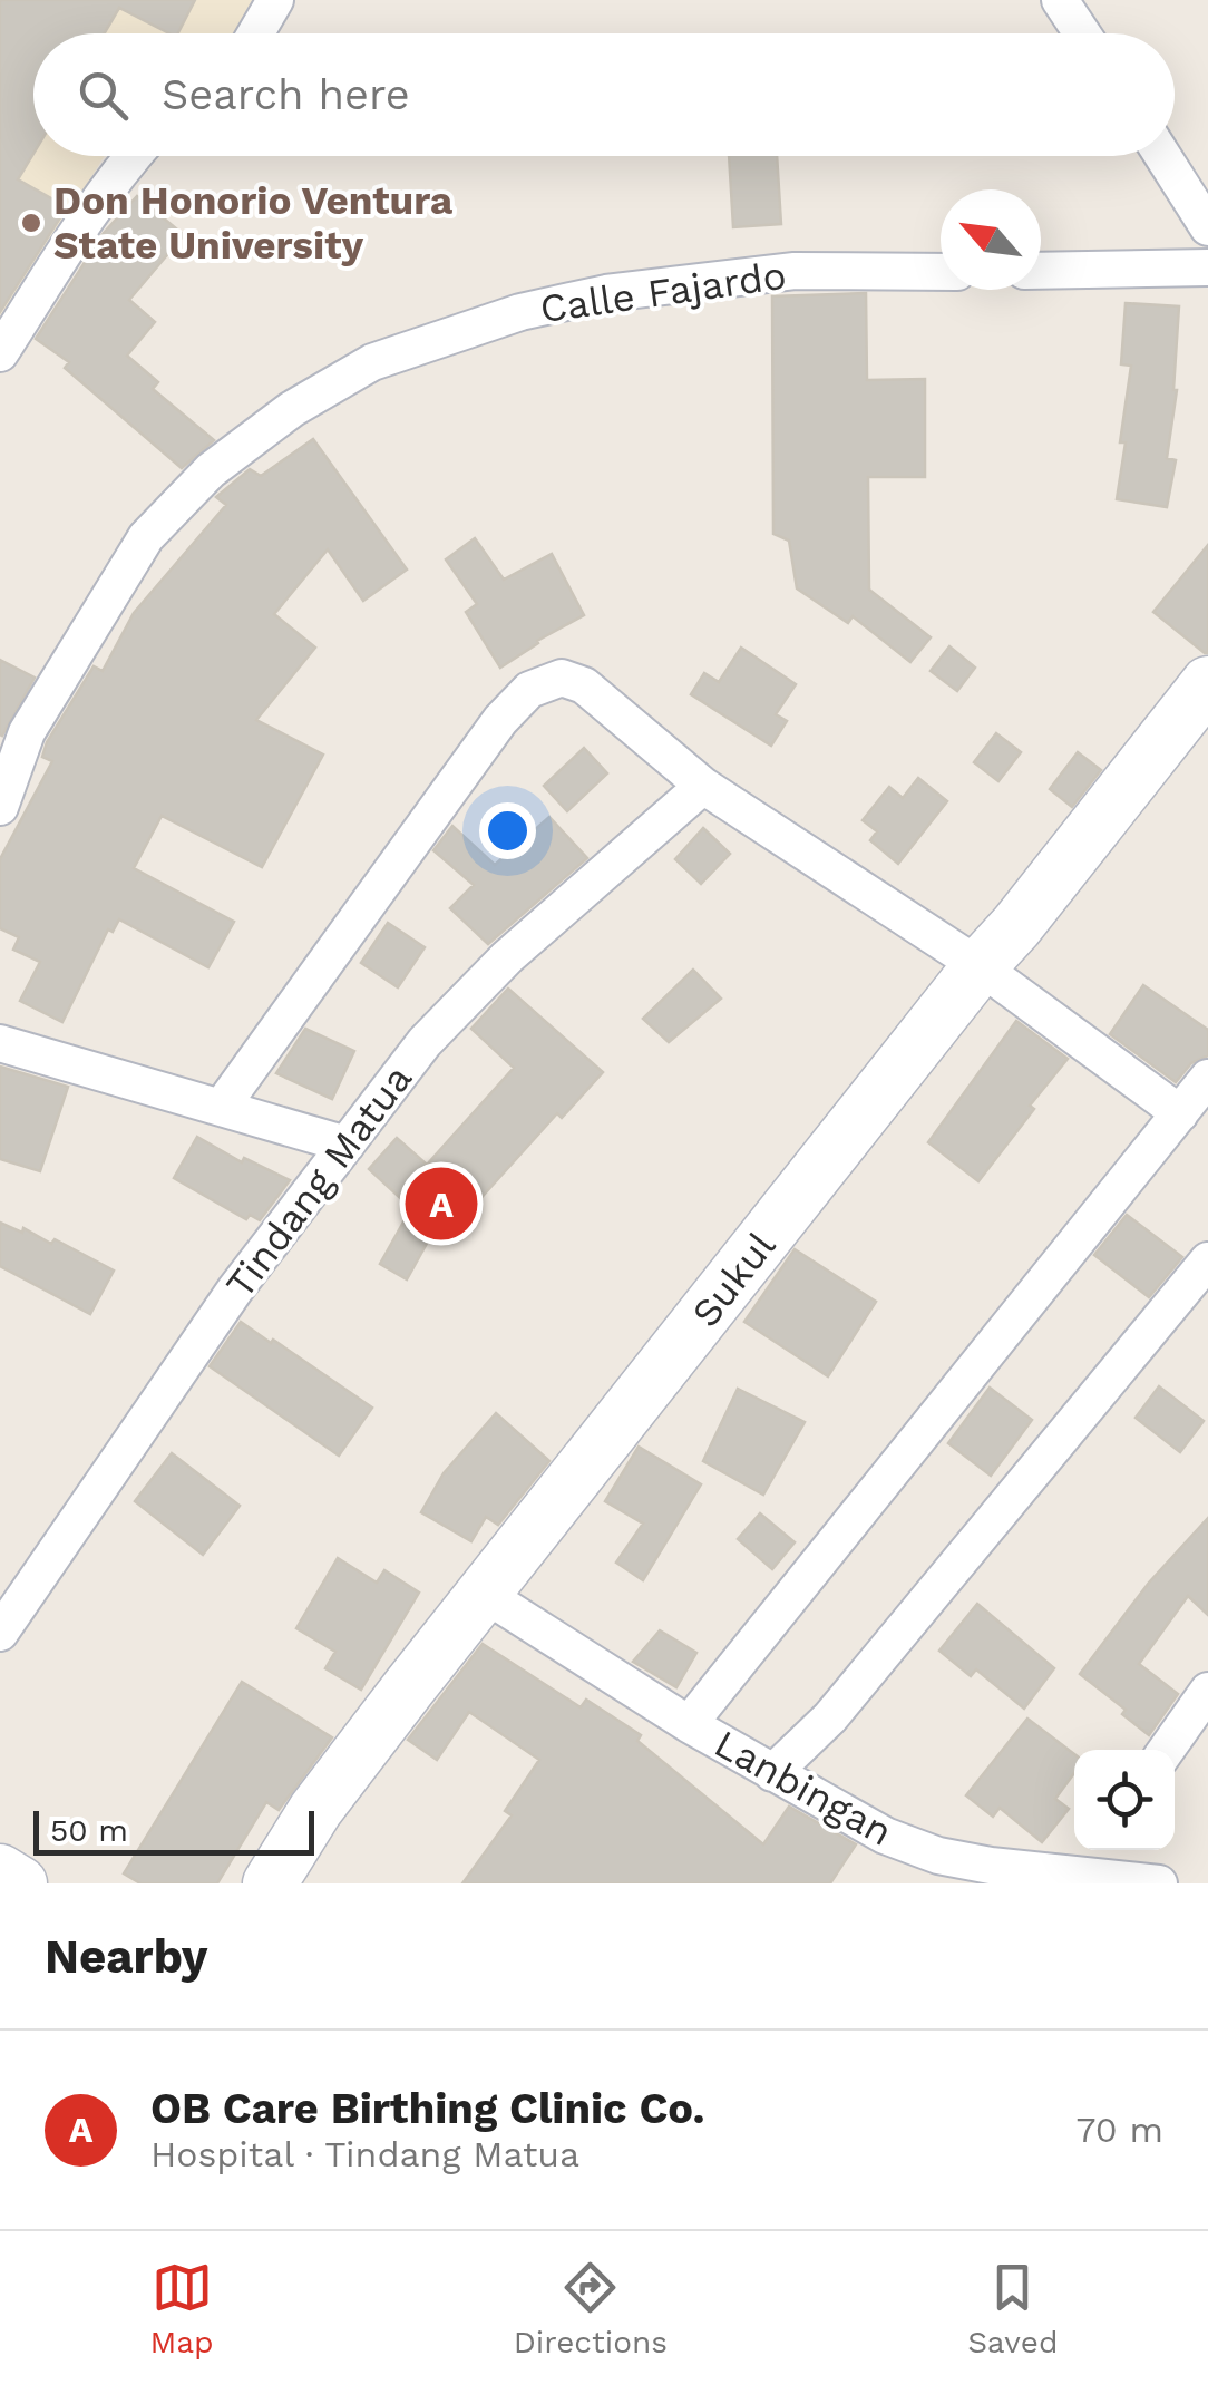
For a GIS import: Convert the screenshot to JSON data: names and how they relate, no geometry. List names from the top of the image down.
{
  "streets": {
    "street": [
      "Calle Fajardo",
      "Tindang Matua",
      "Sukul",
      "Lanbingan"
    ]
  },
  "crossings": [
    ["Sukul", "Lanbingan"]
  ],
  "places": ["Don Honorio Ventura State University"],
  "scale_bar": "50 m",
  "north": "top left",
  "page": {
    "search": "Search here",
    "pins": "A",
    "scale": "50 m",
    "heading": "Nearby",
    "list": [
      {
        "mark": "A",
        "name": "OB Care Birthing Clinic Co.",
        "note": "Hospital · Tindang Matua",
        "value": "70 m"
      }
    ],
    "nav": ["Map", "Directions", "Saved"]
  }
}
